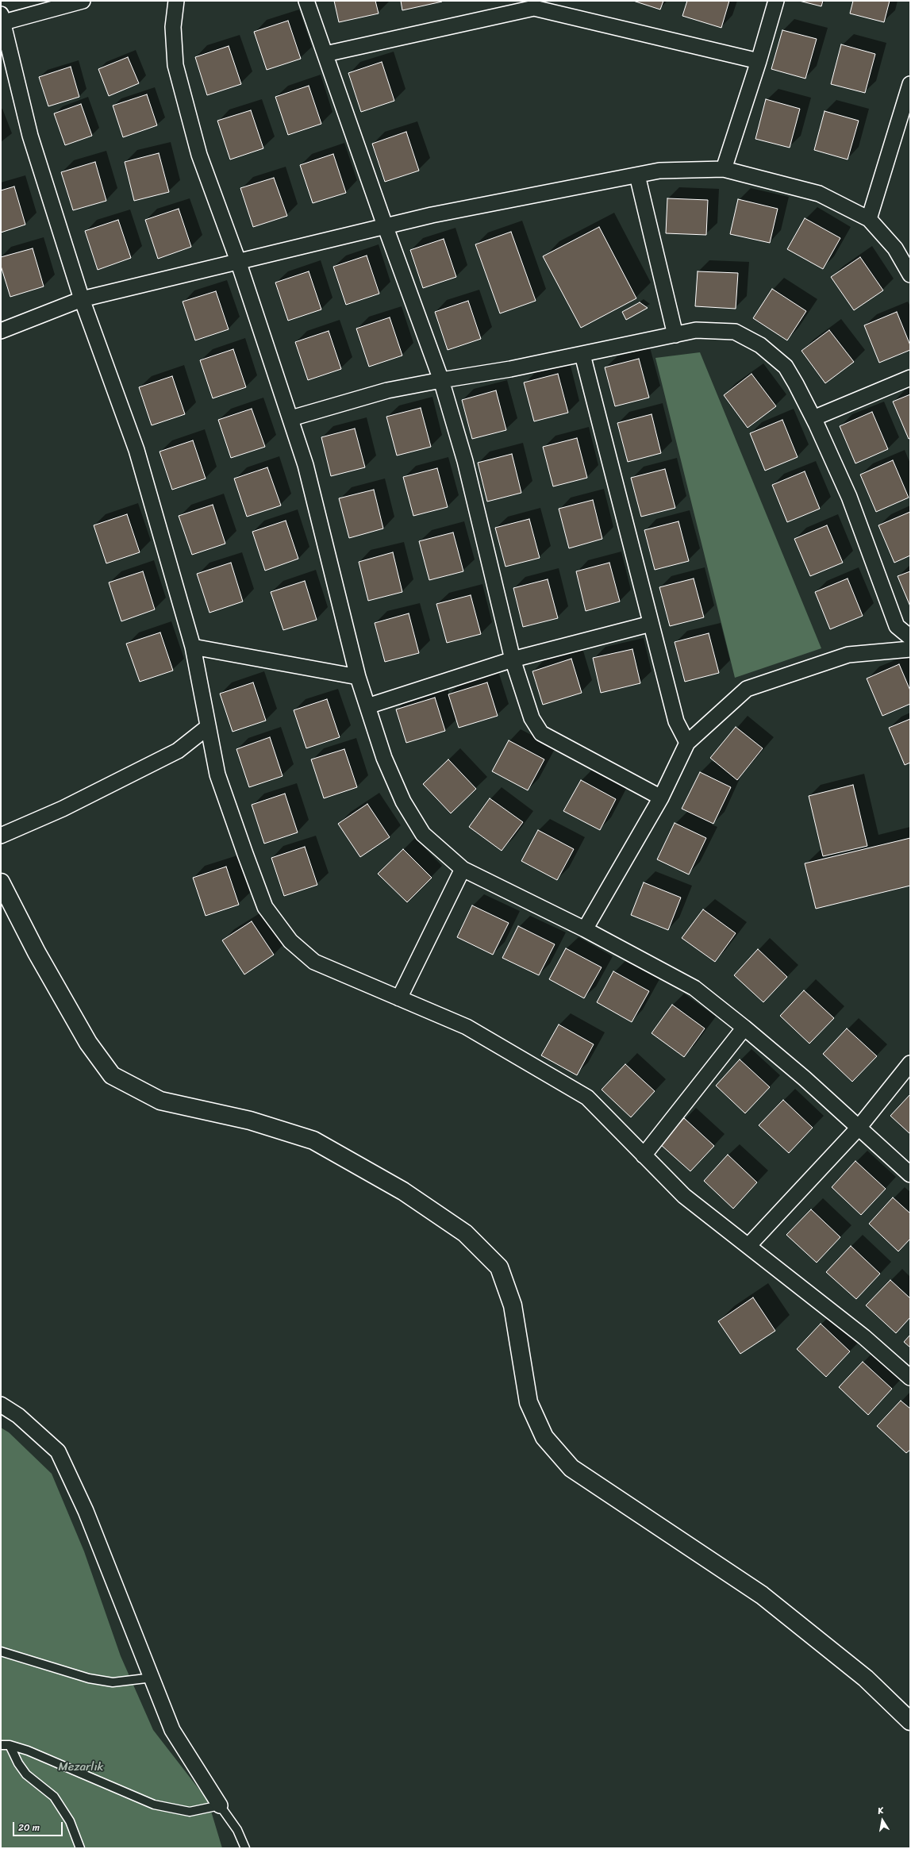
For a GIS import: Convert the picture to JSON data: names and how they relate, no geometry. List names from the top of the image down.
{
  "parks": ["Mezarlık"],
  "scale_bar": "20 m",
  "north": "top"
}
